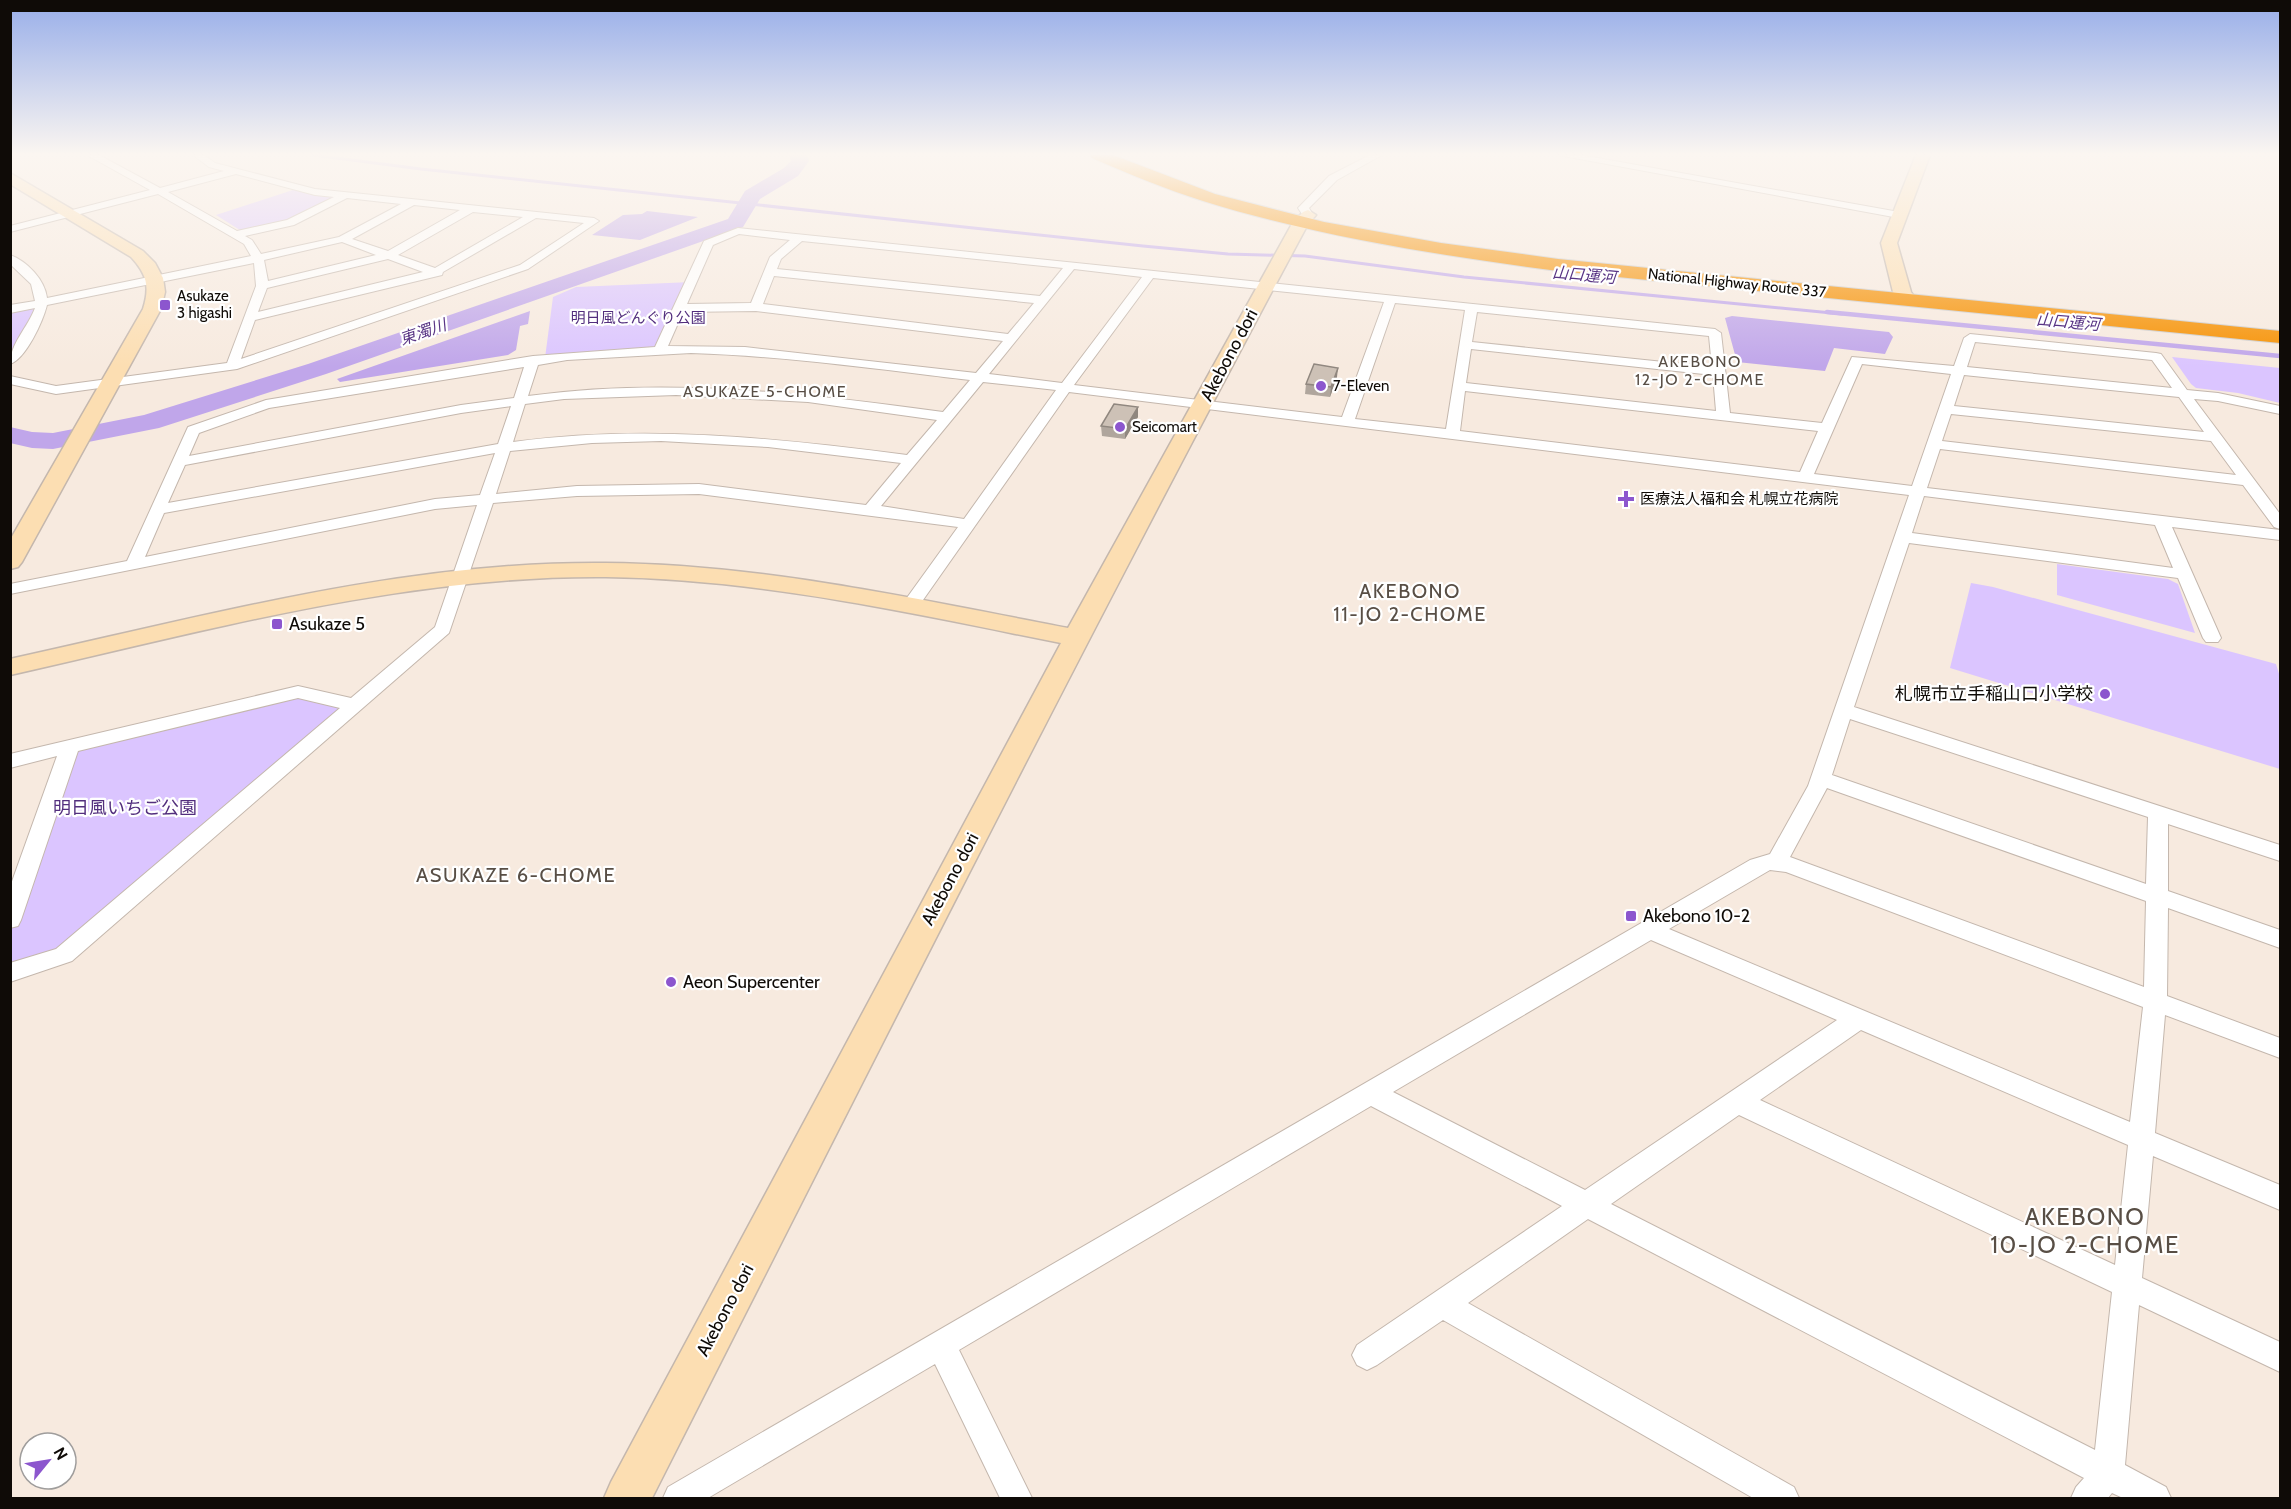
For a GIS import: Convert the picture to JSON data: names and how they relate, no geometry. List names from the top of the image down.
{
  "streets": {
    "highway": ["National Highway Route 337"],
    "street": ["Akebono dori"]
  },
  "districts": [
    "AKEBONO 12-JO 2-CHOME",
    "ASUKAZE 5-CHOME",
    "AKEBONO 11-JO 2-CHOME",
    "ASUKAZE 6-CHOME",
    "AKEBONO 10-JO 2-CHOME"
  ],
  "water": ["山口運河", "東濁川"],
  "parks": ["明日風どんぐり公園", "明日風いちご公園"],
  "places": {
    "transit": ["Asukaze 3 higashi", "Asukaze 5", "Akebono 10-2"],
    "other": [
      "7-Eleven",
      "Seicomart",
      "札幌市立手稲山口小学校",
      "Aeon Supercenter"
    ],
    "health": ["医療法人福和会 札幌立花病院"]
  },
  "north": "top right"
}
